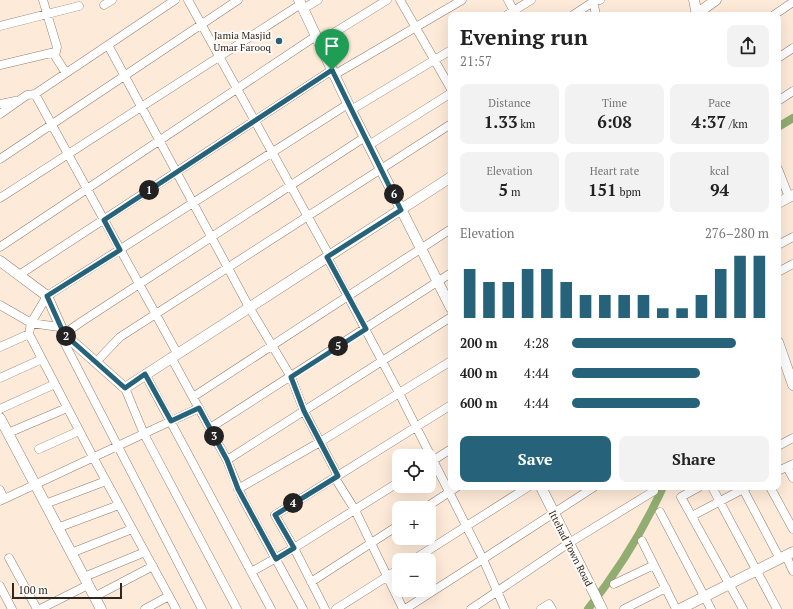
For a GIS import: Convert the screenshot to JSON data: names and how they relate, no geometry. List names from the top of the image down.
{
  "streets": {
    "street": ["Ittehad Town Road"]
  },
  "places": ["Jamia Masjid Umar Farooq"],
  "scale_bar": "100 m",
  "page": {
    "heading": ["Evening run", "21:57"],
    "stats": [
      ["Distance", "1.33 km"],
      ["Time", "6:08"],
      ["Pace", "4:37 /km"],
      ["Elevation", "5 m"],
      ["Heart rate", "151 bpm"],
      ["kcal", "94"]
    ],
    "pins": [
      "1",
      "6",
      "2",
      "5",
      "3",
      "4"
    ],
    "chart": ["Elevation", "276–280 m"],
    "list": [
      {
        "name": "200 m",
        "note": "4:28"
      },
      {
        "name": "400 m",
        "note": "4:44"
      },
      {
        "name": "600 m",
        "note": "4:44"
      }
    ],
    "buttons": ["Save", "Share"],
    "map_buttons": ["+", "−"],
    "scale": "100 m"
  }
}
